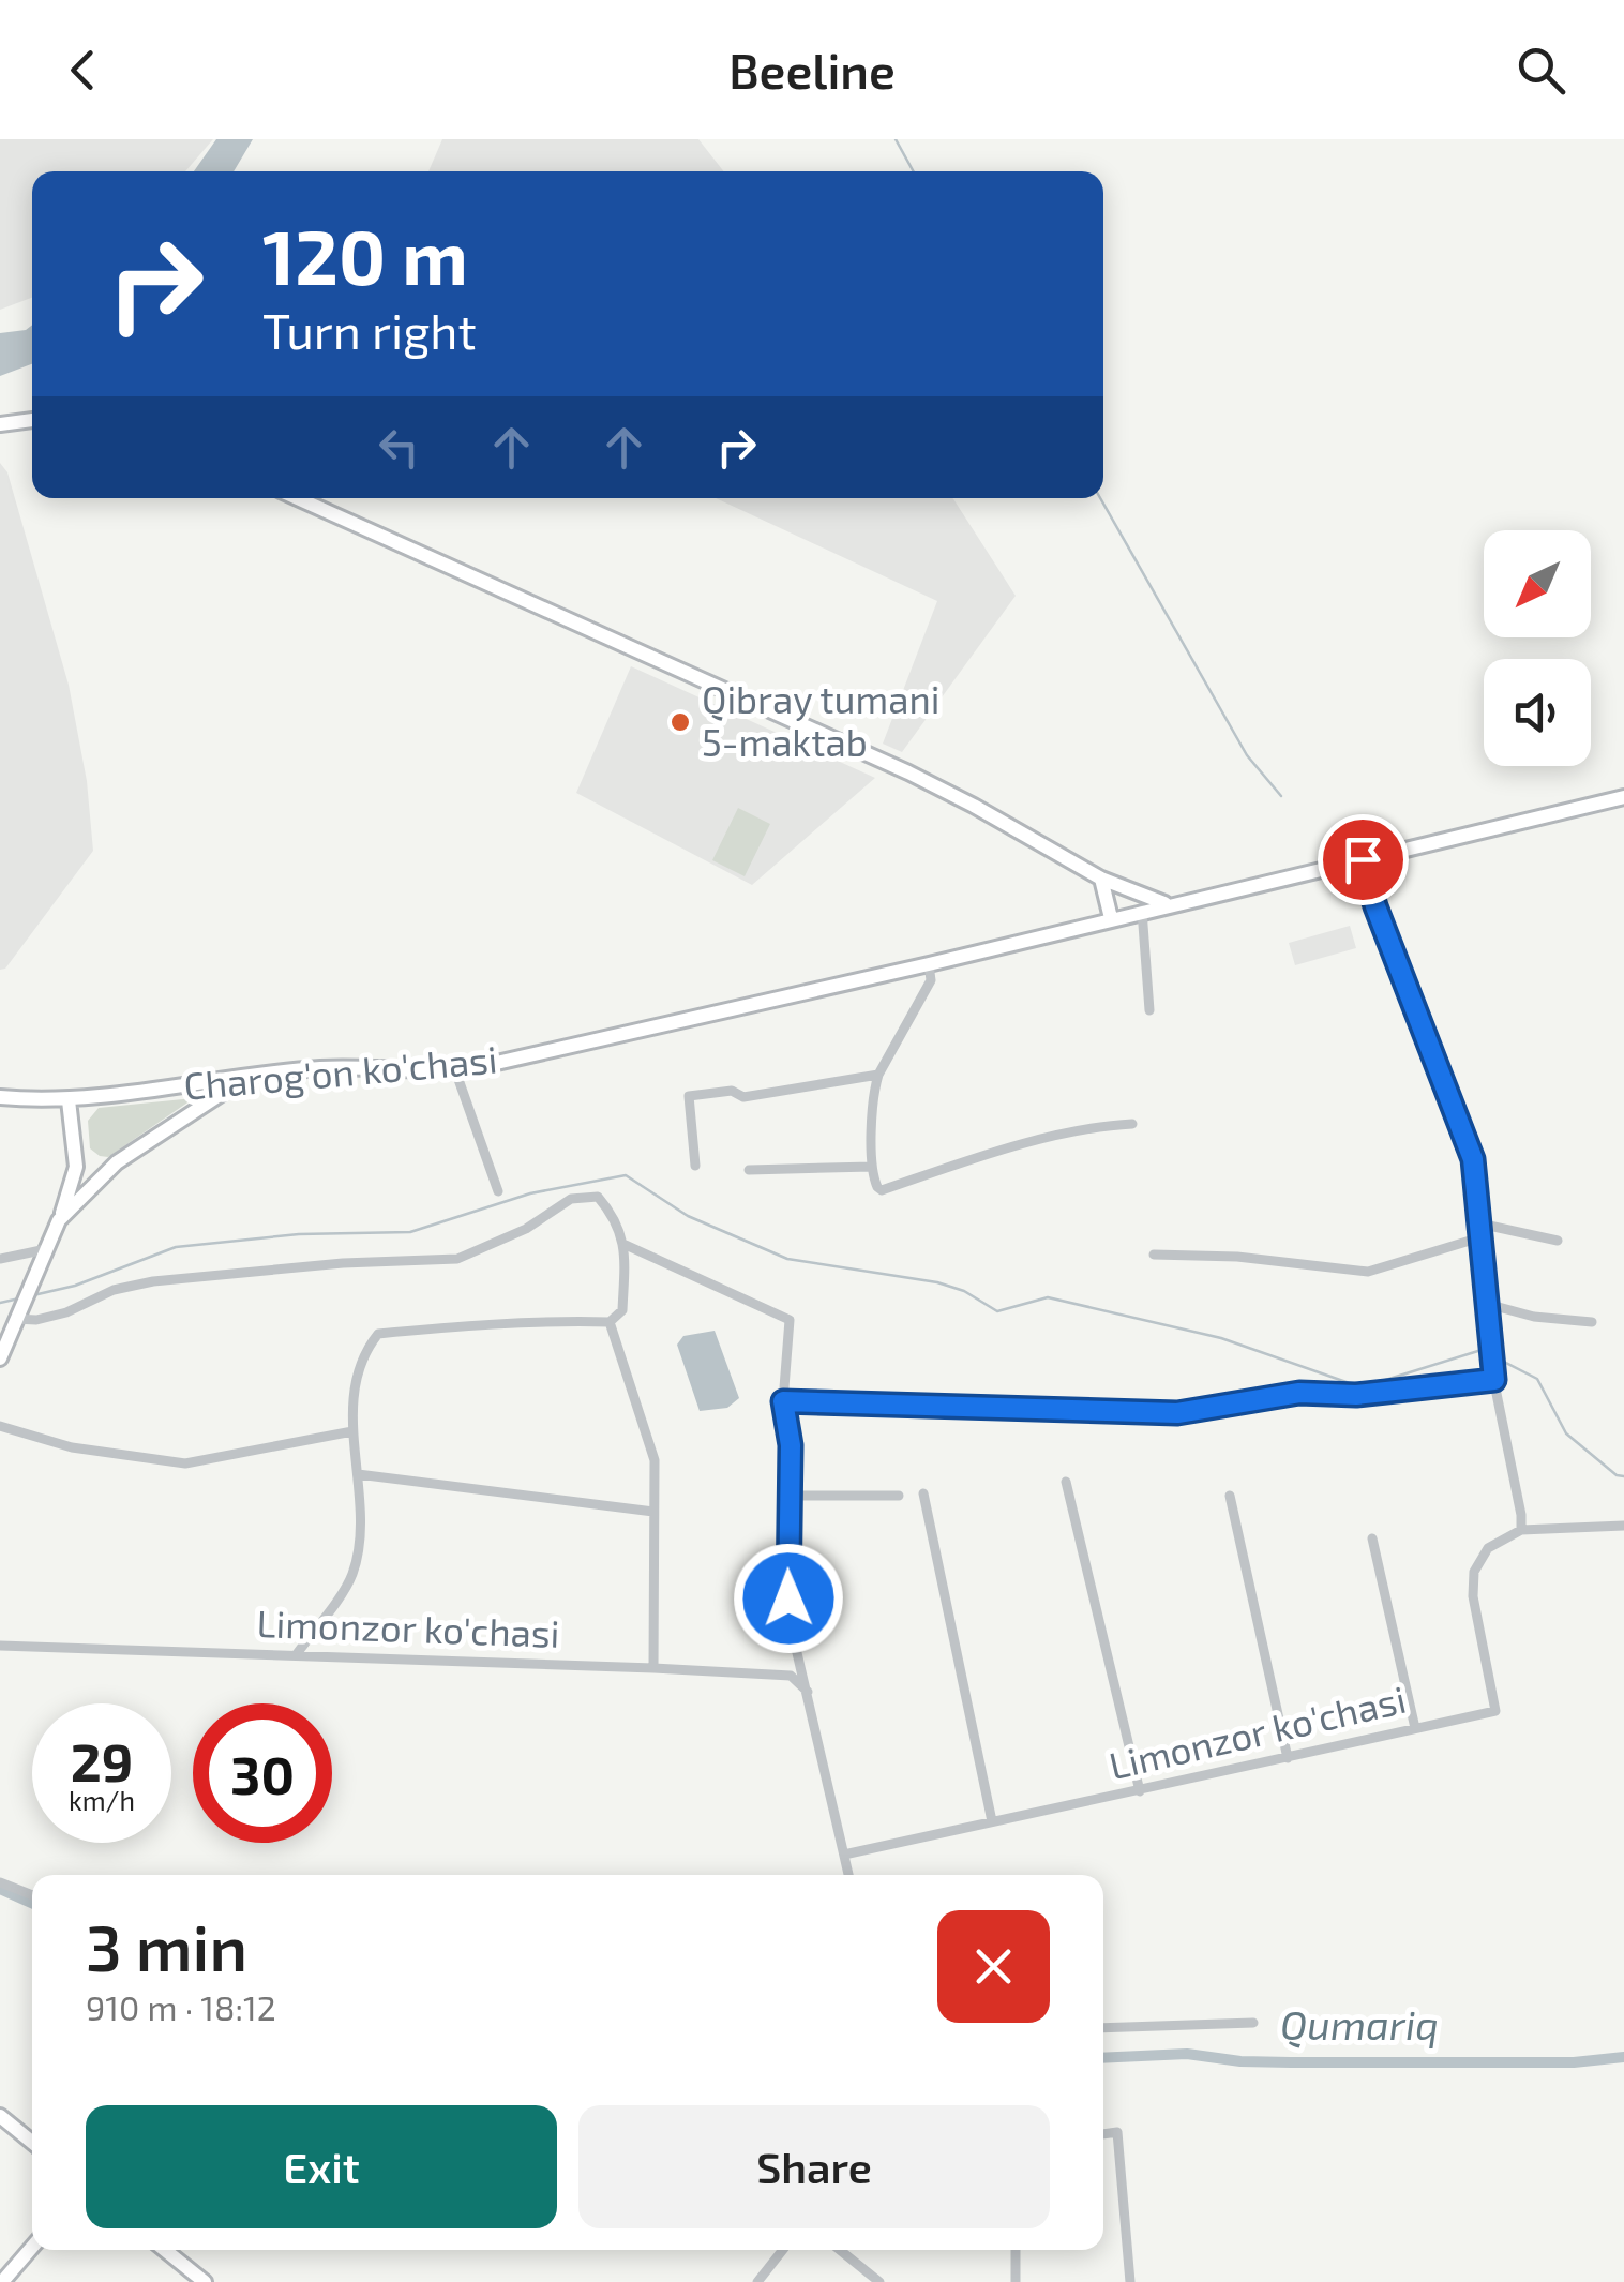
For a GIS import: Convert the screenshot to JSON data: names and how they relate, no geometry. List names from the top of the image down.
{
  "streets": {
    "main road": ["Charog'on ko'chasi"],
    "street": ["Limonzor ko'chasi"]
  },
  "water": ["Qumariq"],
  "places": ["Qibray tumani 5-maktab"],
  "north": "bottom left",
  "page": {
    "header": "Beeline",
    "turn": ["120 m", "Turn right"],
    "speed": "29 km/h",
    "limit": "30",
    "heading": ["3 min", "910 m · 18:12"],
    "buttons": ["Exit", "Share"]
  }
}
